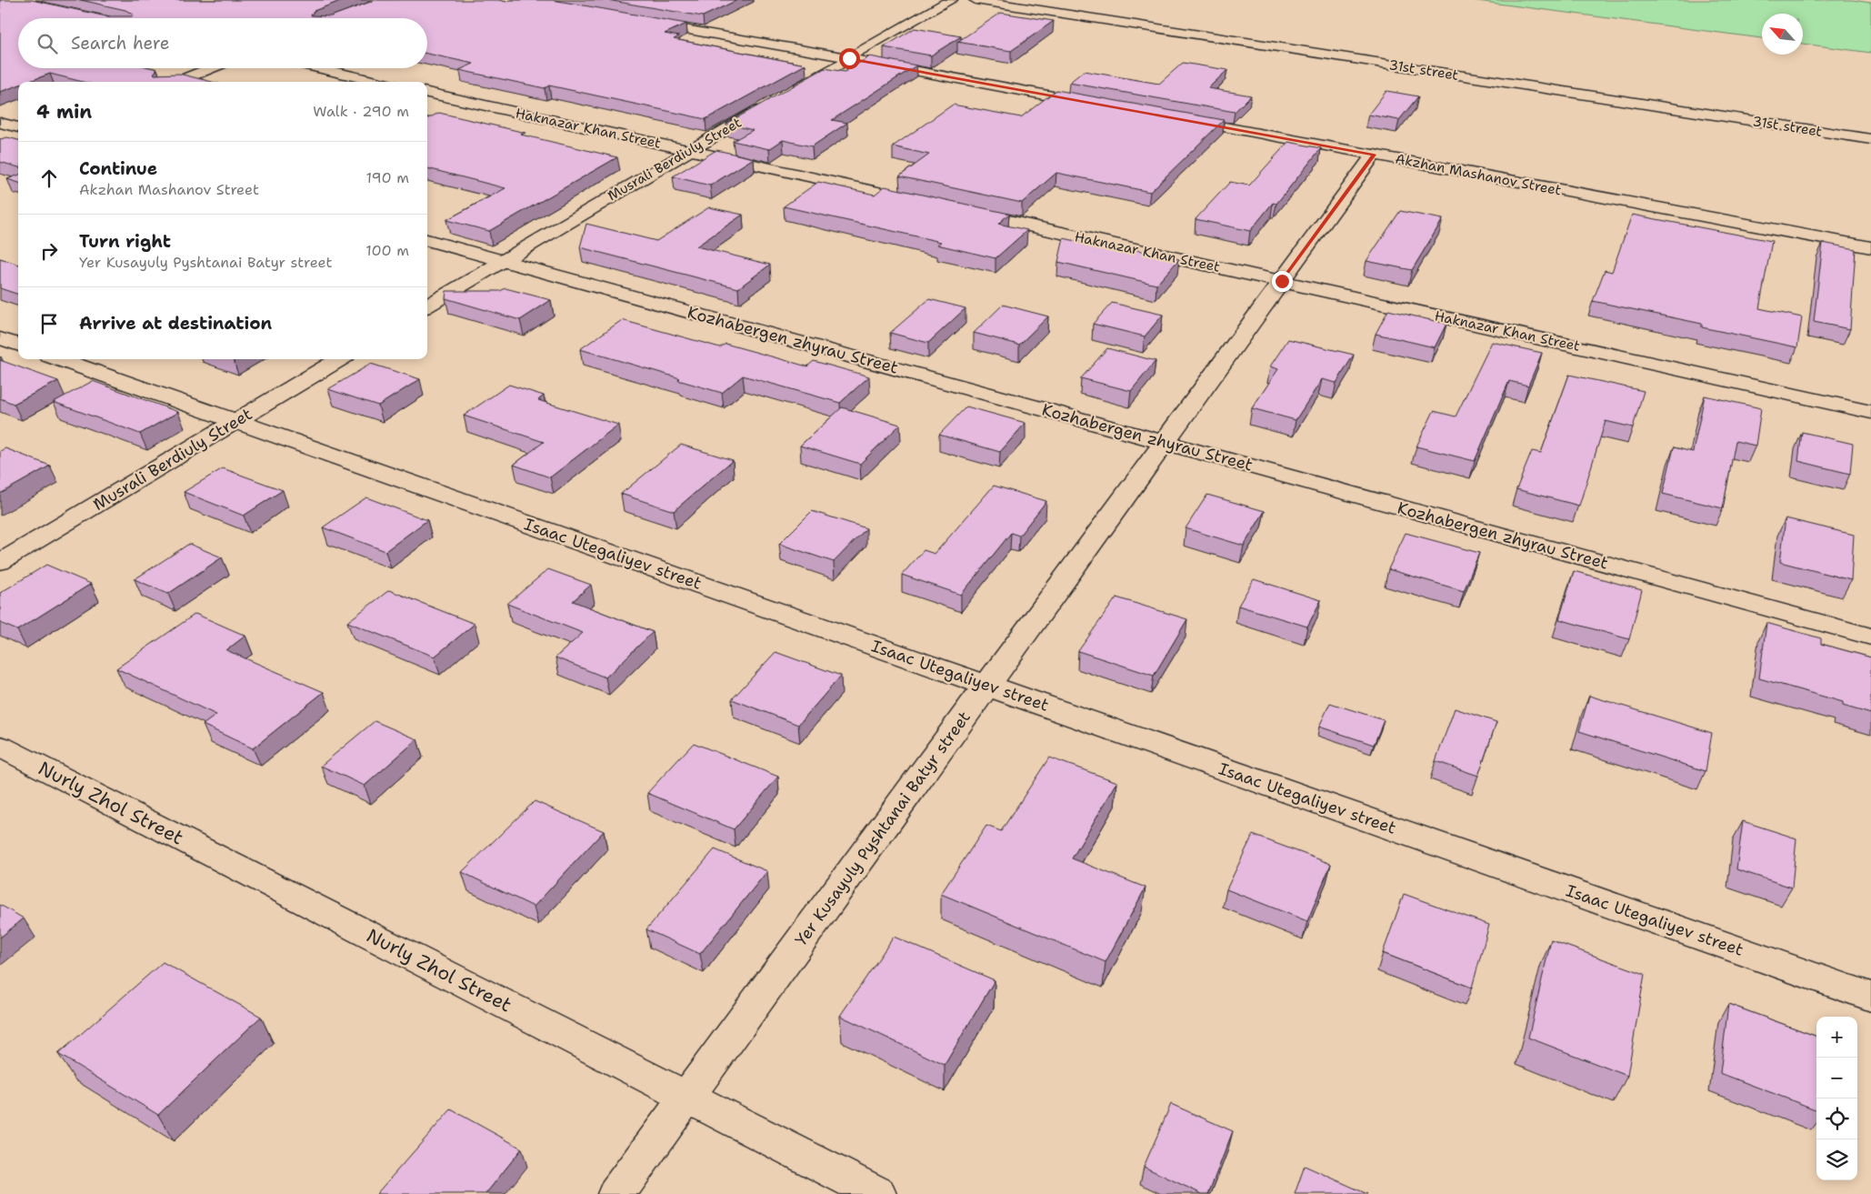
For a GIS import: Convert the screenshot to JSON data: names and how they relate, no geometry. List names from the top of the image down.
{
  "streets": {
    "street": [
      "31st street",
      "Haknazar Khan Street",
      "Musrali Berdiuly Street",
      "Akzhan Mashanov Street",
      "Kozhabergen zhyrau Street",
      "Isaac Utegaliyev street",
      "Nurly Zhol Street",
      "Yer Kusayuly Pyshtanai Batyr street"
    ]
  },
  "crossings": [
    ["Haknazar Khan Street", "Musrali Berdiuly Street"],
    ["Haknazar Khan Street", "Yer Kusayuly Pyshtanai Batyr street"],
    ["Musrali Berdiuly Street", "Kozhabergen zhyrau Street"],
    ["Musrali Berdiuly Street", "Isaac Utegaliyev street"],
    ["Akzhan Mashanov Street", "Yer Kusayuly Pyshtanai Batyr street"],
    ["Kozhabergen zhyrau Street", "Yer Kusayuly Pyshtanai Batyr street"],
    ["Isaac Utegaliyev street", "Yer Kusayuly Pyshtanai Batyr street"],
    ["Nurly Zhol Street", "Yer Kusayuly Pyshtanai Batyr street"]
  ],
  "north": "top left",
  "page": {
    "search": "Search here",
    "heading": ["4 min", "Walk · 290 m"],
    "list": [
      ["Continue", "Akzhan Mashanov Street", "190 m"],
      ["Turn right", "Yer Kusayuly Pyshtanai Batyr street", "100 m"],
      "Arrive at destination"
    ],
    "map_buttons": ["+", "−"]
  }
}
